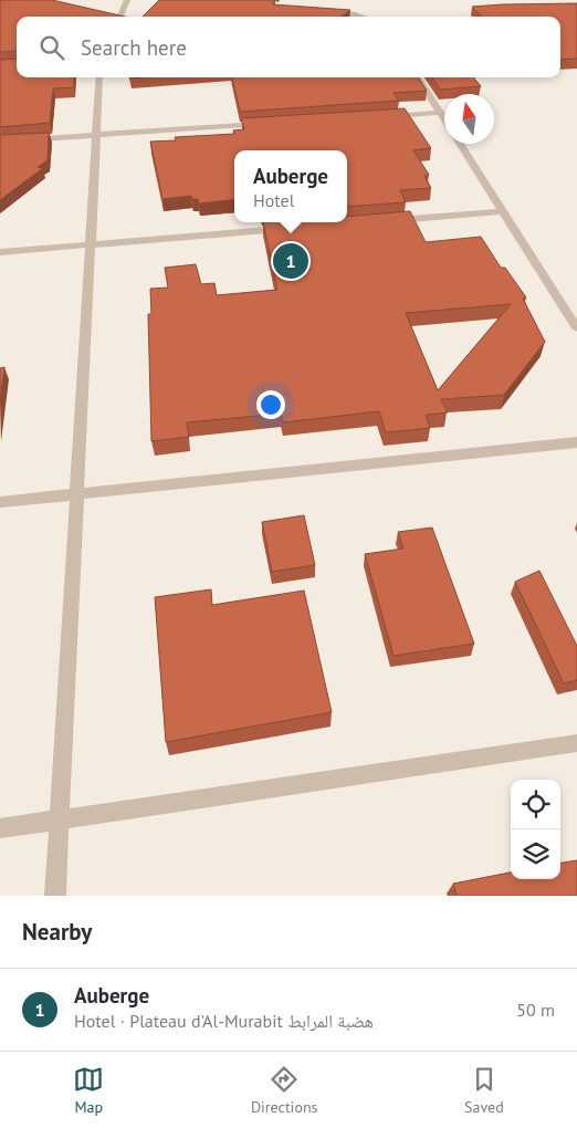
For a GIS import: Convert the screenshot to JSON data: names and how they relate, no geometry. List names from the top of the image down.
{
  "north": "top",
  "page": {
    "search": "Search here",
    "popup": ["Auberge", "Hotel"],
    "pins": "1",
    "heading": "Nearby",
    "list": [
      {
        "mark": "1",
        "name": "Auberge",
        "note": "Hotel · Plateau d'Al-Murabit هضبة المرابط",
        "value": "50 m"
      }
    ],
    "nav": ["Map", "Directions", "Saved"]
  }
}
